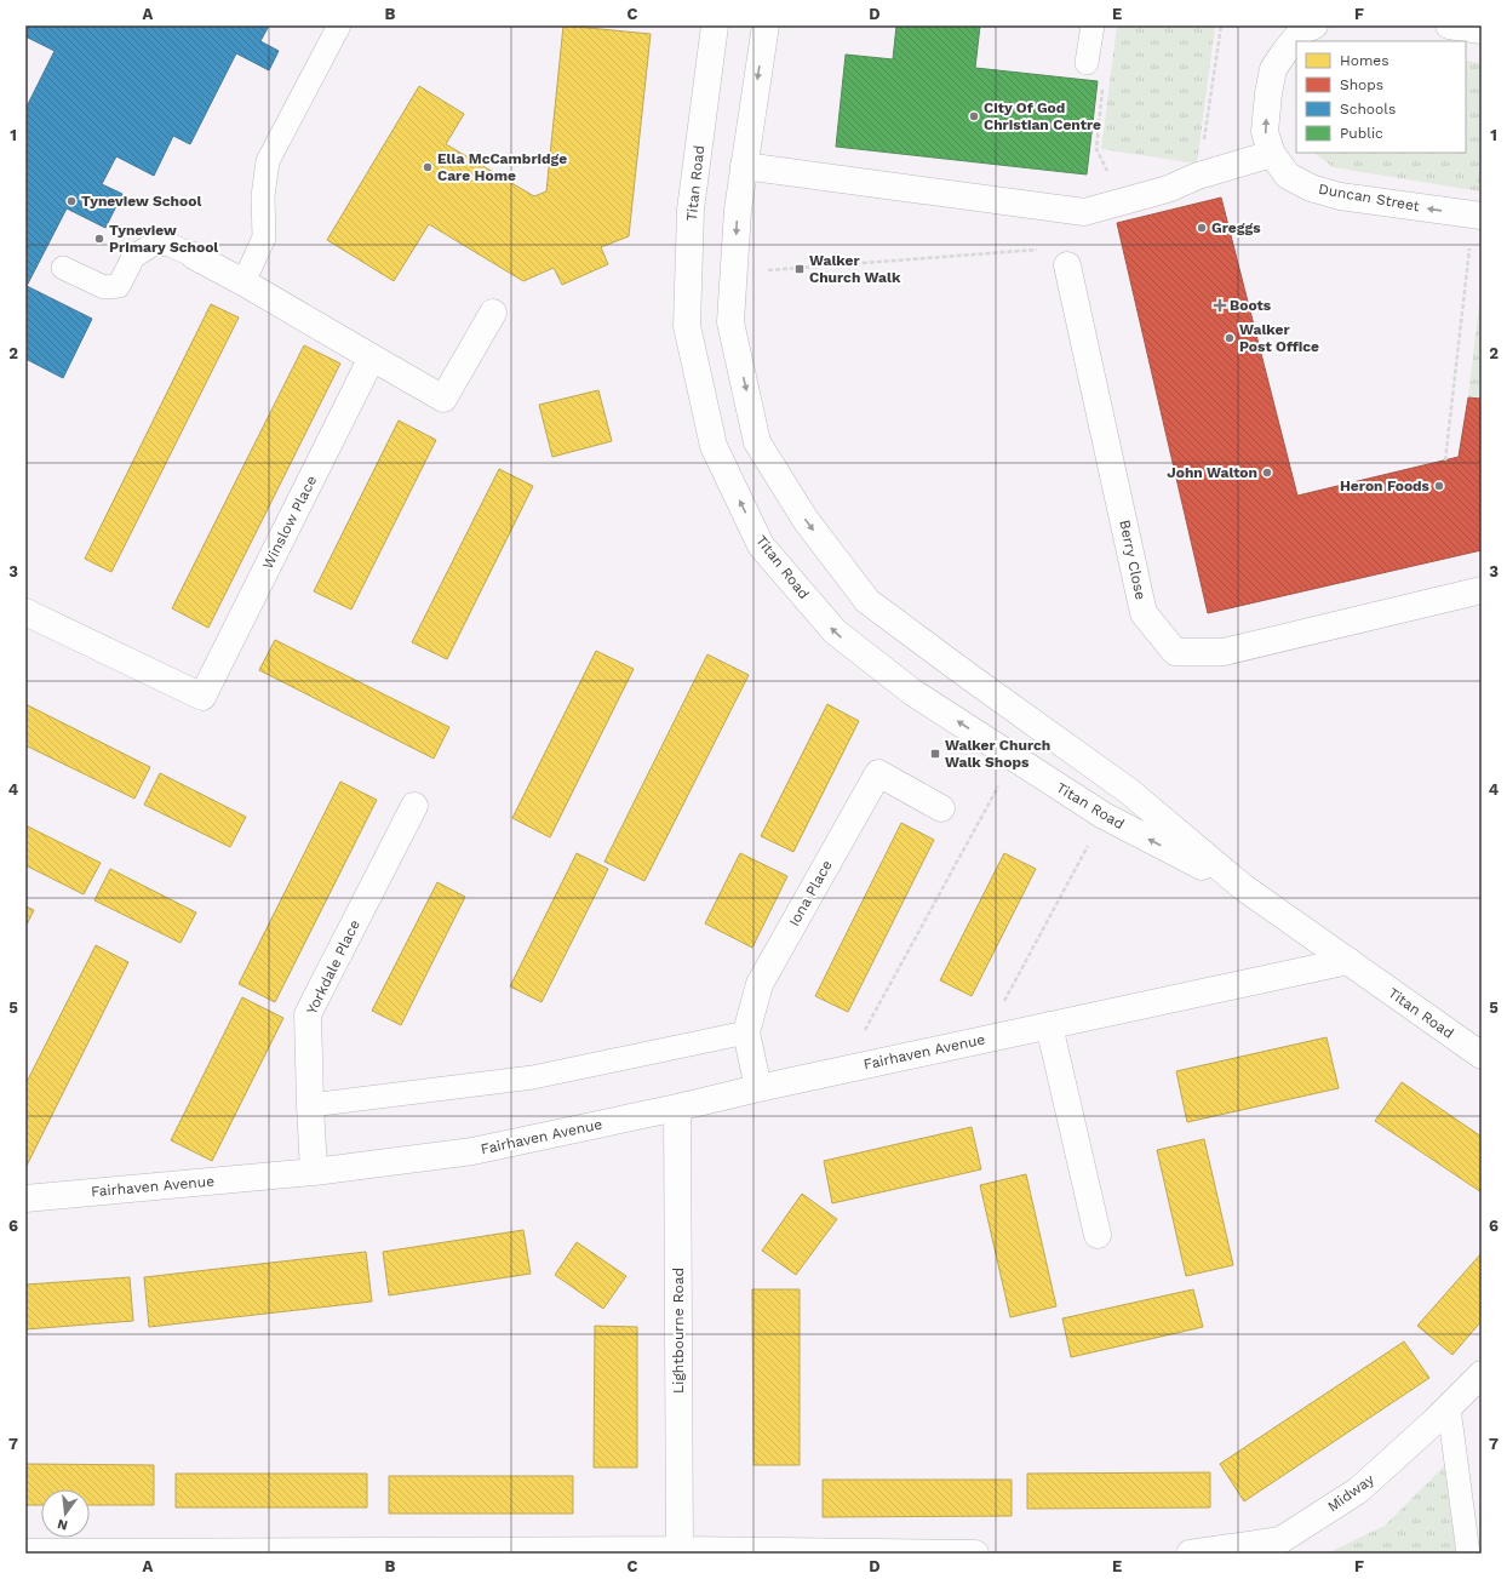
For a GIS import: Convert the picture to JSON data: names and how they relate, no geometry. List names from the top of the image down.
{
  "streets": {
    "street": [
      "Titan Road",
      "Duncan Street",
      "Winslow Place",
      "Berry Close",
      "Iona Place",
      "Yorkdale Place",
      "Fairhaven Avenue",
      "Lightbourne Road",
      "Midway"
    ]
  },
  "crossings": [
    ["Titan Road", "Fairhaven Avenue"],
    ["Iona Place", "Fairhaven Avenue"],
    ["Yorkdale Place", "Fairhaven Avenue"],
    ["Fairhaven Avenue", "Lightbourne Road"]
  ],
  "places": {
    "other": [
      "City Of God Christian Centre",
      "Ella McCambridge Care Home",
      "Tyneview School",
      "Greggs",
      "Tyneview Primary School",
      "Walker Post Office",
      "John Walton",
      "Heron Foods"
    ],
    "transit": ["Walker Church Walk", "Walker Church Walk Shops"],
    "health": ["Boots"]
  },
  "legend": [
    "Homes",
    "Shops",
    "Schools",
    "Public"
  ],
  "north": "bottom",
  "grid": {
    "columns": [
      "A",
      "B",
      "C",
      "D",
      "E",
      "F"
    ],
    "rows": [
      "1",
      "2",
      "3",
      "4",
      "5",
      "6",
      "7"
    ]
  }
}
